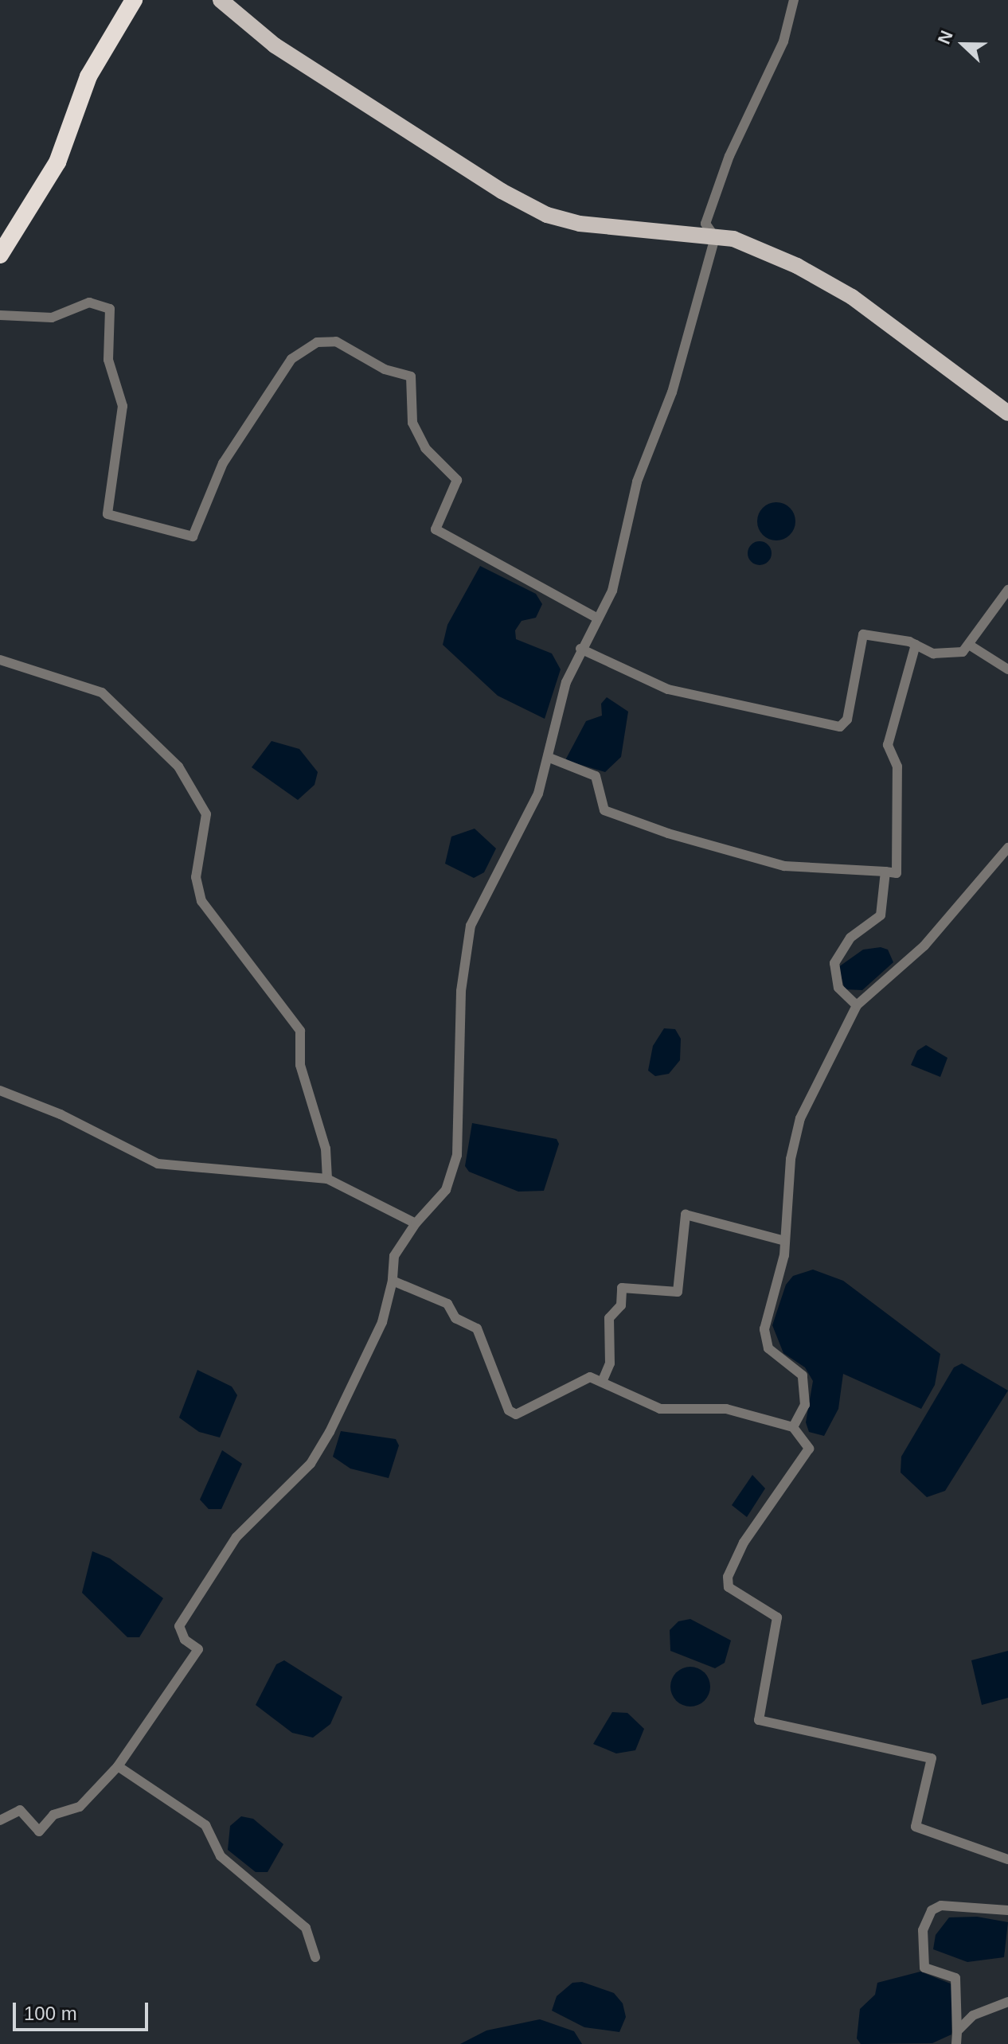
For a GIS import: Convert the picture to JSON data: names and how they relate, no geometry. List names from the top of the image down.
{
  "scale_bar": "100 m",
  "north": "left"
}
